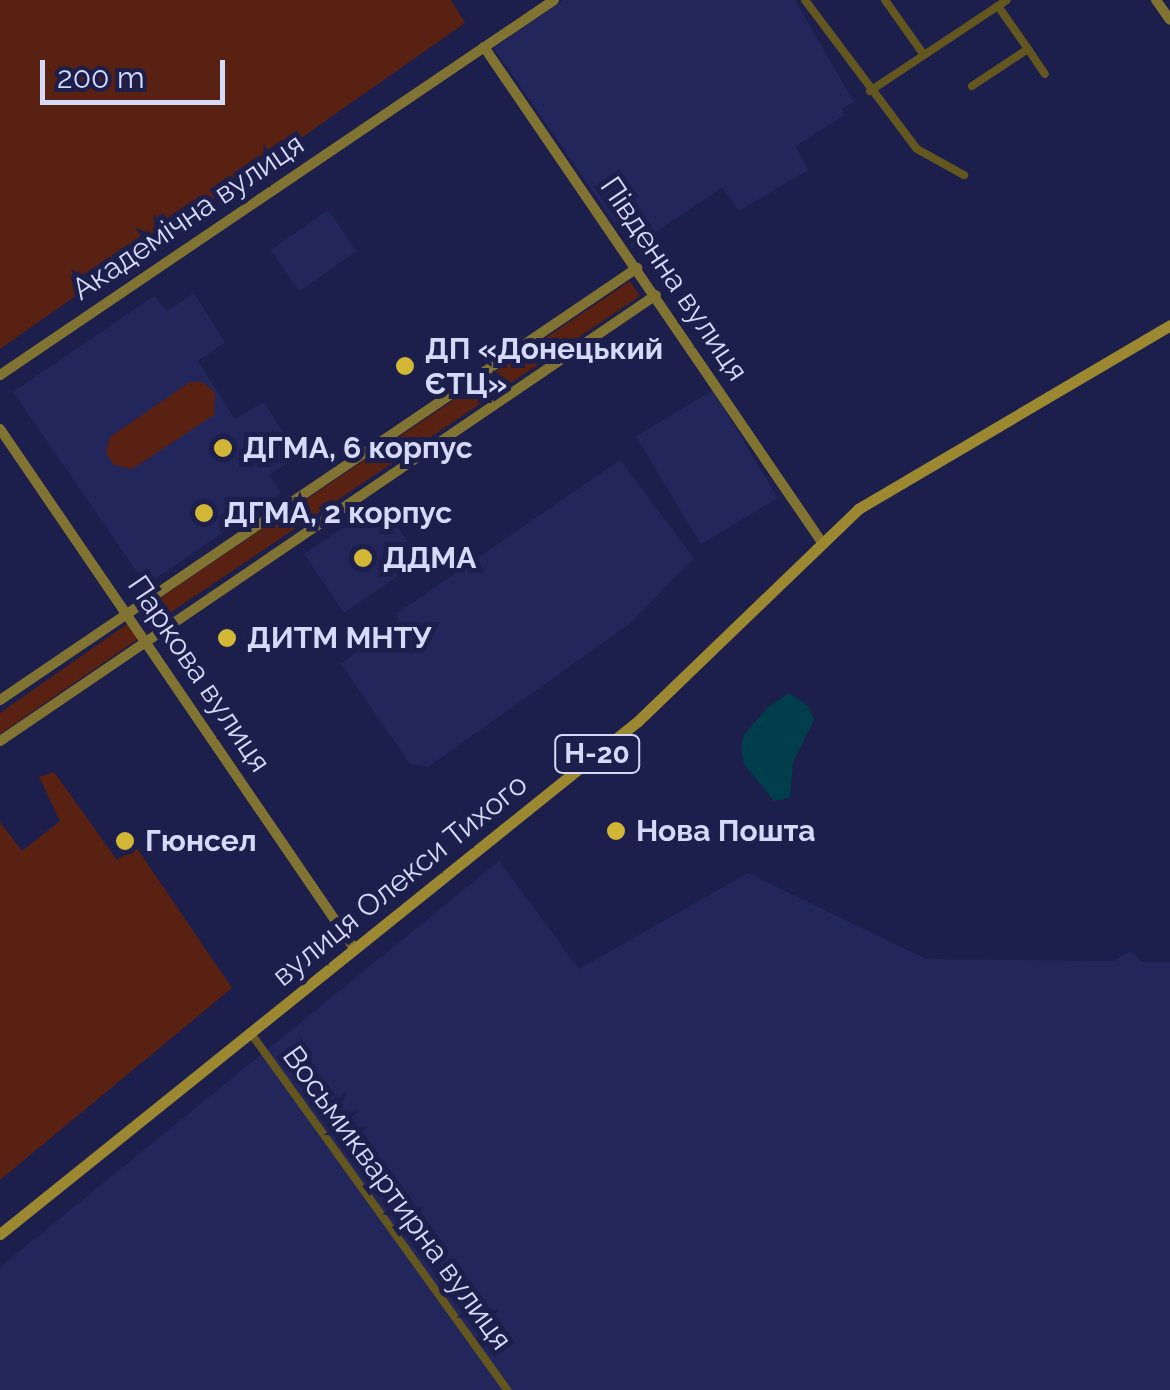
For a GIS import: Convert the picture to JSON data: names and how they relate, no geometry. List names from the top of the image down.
{
  "streets": {
    "main road": ["Н-20", "вулиця Олекси Тихого"],
    "street": [
      "Академічна вулиця",
      "Південна вулиця",
      "Паркова вулиця",
      "Восьмиквартирна вулиця"
    ]
  },
  "crossings": [
    ["Академічна вулиця", "Південна вулиця"],
    ["Південна вулиця", "вулиця Олекси Тихого"],
    ["Паркова вулиця", "вулиця Олекси Тихого"],
    ["вулиця Олекси Тихого", "Восьмиквартирна вулиця"]
  ],
  "places": [
    "ДП «Донецький ЄТЦ»",
    "ДГМА, 6 корпус",
    "ДГМА, 2 корпус",
    "ДДМА",
    "ДИТМ МНТУ",
    "Нова Пошта",
    "Гюнсел"
  ],
  "scale_bar": "200 m"
}
